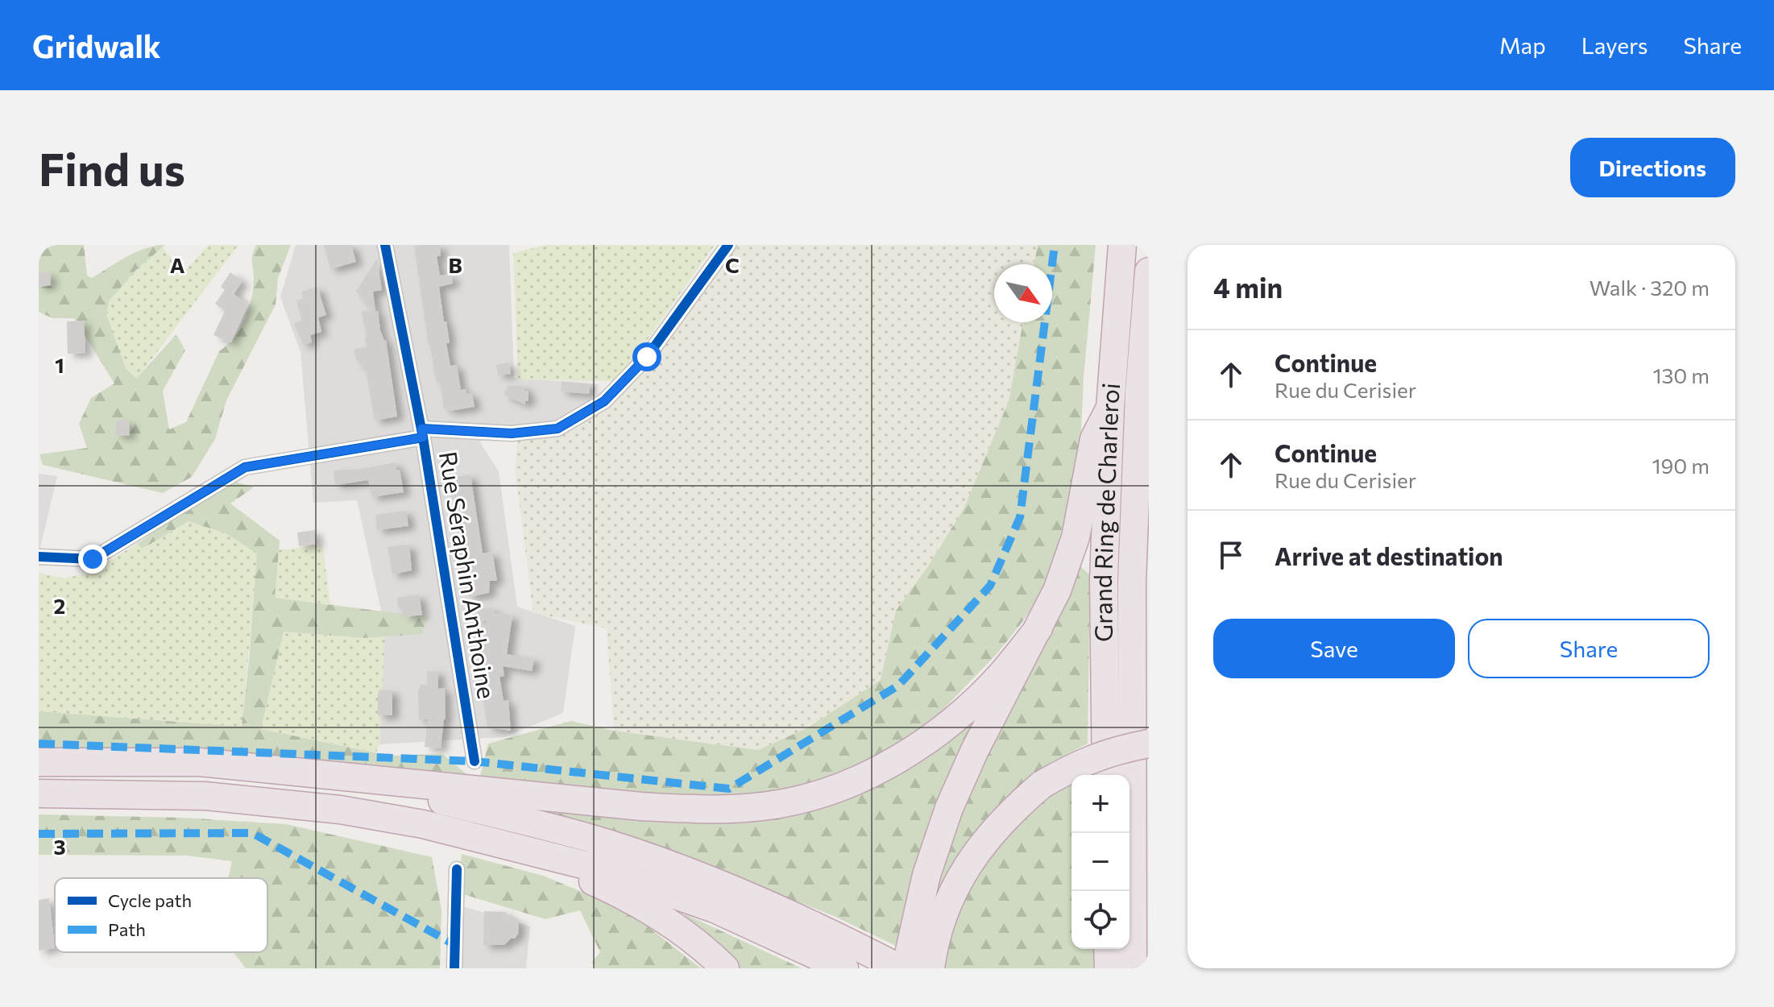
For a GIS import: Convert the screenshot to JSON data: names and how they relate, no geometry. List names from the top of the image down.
{
  "streets": {
    "highway": ["Grand Ring de Charleroi"],
    "street": ["Rue Séraphin Anthoine"]
  },
  "legend": ["Cycle path", "Path"],
  "north": "bottom right",
  "page": {
    "header": "Gridwalk",
    "nav": ["Map", "Layers", "Share"],
    "buttons": [
      "Directions",
      ["Save", "Share"]
    ],
    "title": "Find us",
    "heading": ["4 min", "Walk · 320 m"],
    "list": [
      ["Continue", "Rue du Cerisier", "130 m"],
      ["Continue", "Rue du Cerisier", "190 m"],
      "Arrive at destination"
    ],
    "map_buttons": ["+", "−"]
  },
  "grid": {
    "columns": ["A", "B", "C"],
    "rows": ["1", "2", "3"]
  }
}
